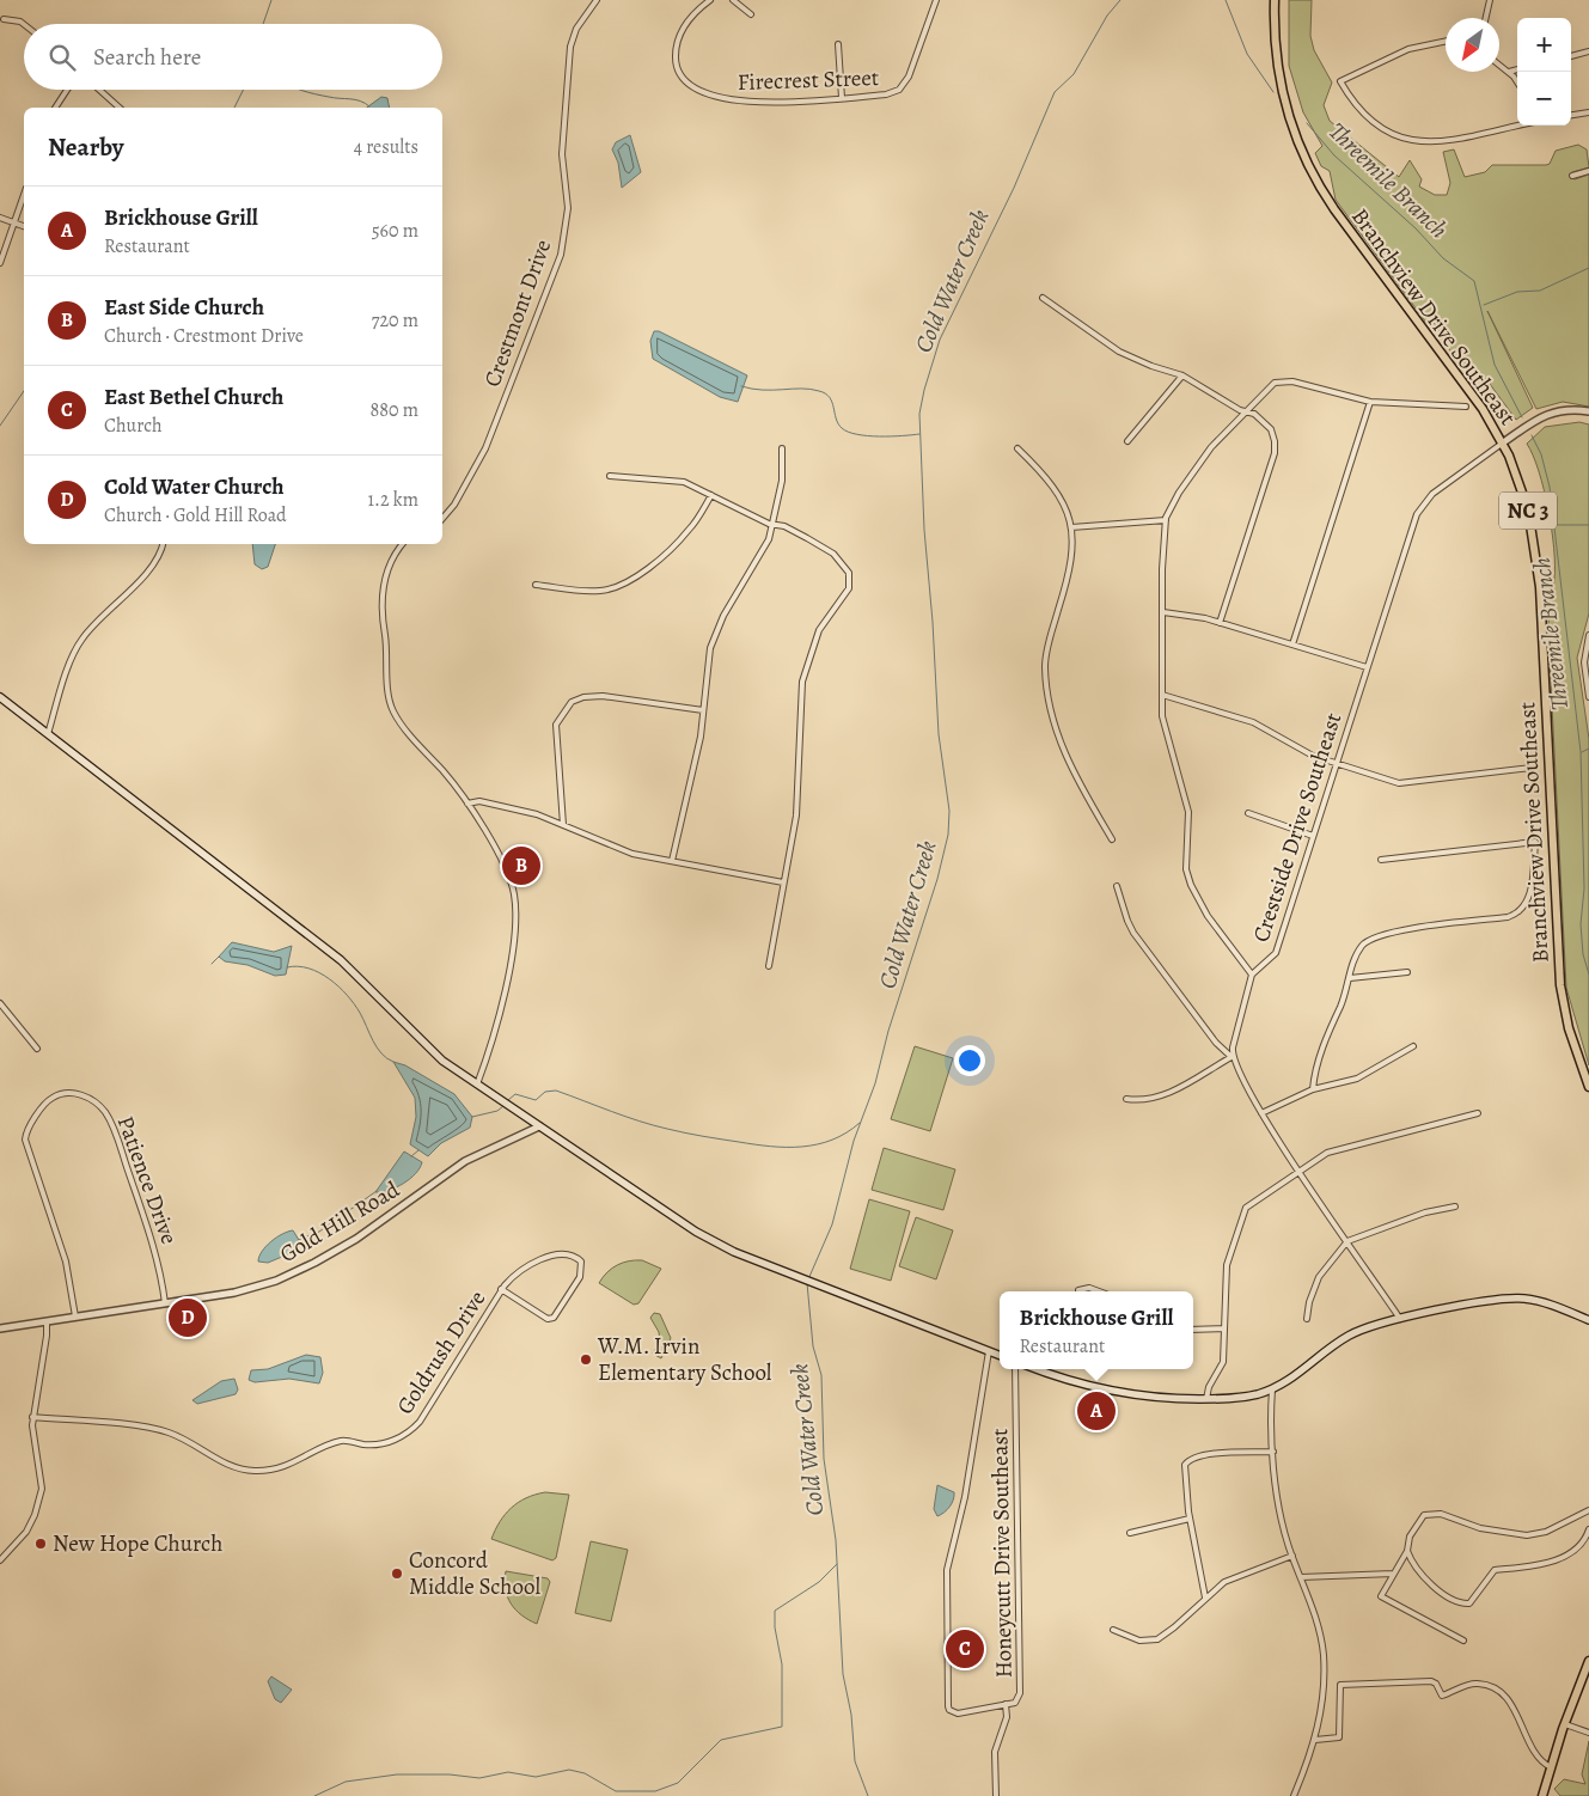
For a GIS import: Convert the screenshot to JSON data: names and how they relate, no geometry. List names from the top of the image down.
{
  "streets": {
    "main road": ["Branchview Drive Southeast", "NC 3"],
    "street": [
      "Firecrest Street",
      "Crestmont Drive",
      "Crestside Drive Southeast",
      "Patience Drive",
      "Gold Hill Road",
      "Goldrush Drive",
      "Honeycutt Drive Southeast"
    ]
  },
  "crossings": [
    ["Branchview Drive Southeast", "Crestside Drive Southeast"],
    ["Patience Drive", "Gold Hill Road"]
  ],
  "water": ["Threemile Branch", "Cold Water Creek"],
  "places": ["W.M. Irvin Elementary School", "New Hope Church", "Concord Middle School"],
  "north": "bottom left",
  "page": {
    "map_buttons": ["+", "−"],
    "search": "Search here",
    "heading": ["Nearby", "4 results"],
    "list": [
      {
        "mark": "A",
        "name": "Brickhouse Grill",
        "note": "Restaurant",
        "value": "560 m"
      },
      {
        "mark": "B",
        "name": "East Side Church",
        "note": "Church · Crestmont Drive",
        "value": "720 m"
      },
      {
        "mark": "C",
        "name": "East Bethel Church",
        "note": "Church",
        "value": "880 m"
      },
      {
        "mark": "D",
        "name": "Cold Water Church",
        "note": "Church · Gold Hill Road",
        "value": "1.2 km"
      }
    ],
    "pins": [
      "B",
      "D",
      "A",
      "C"
    ],
    "popup": ["Brickhouse Grill", "Restaurant"]
  }
}
